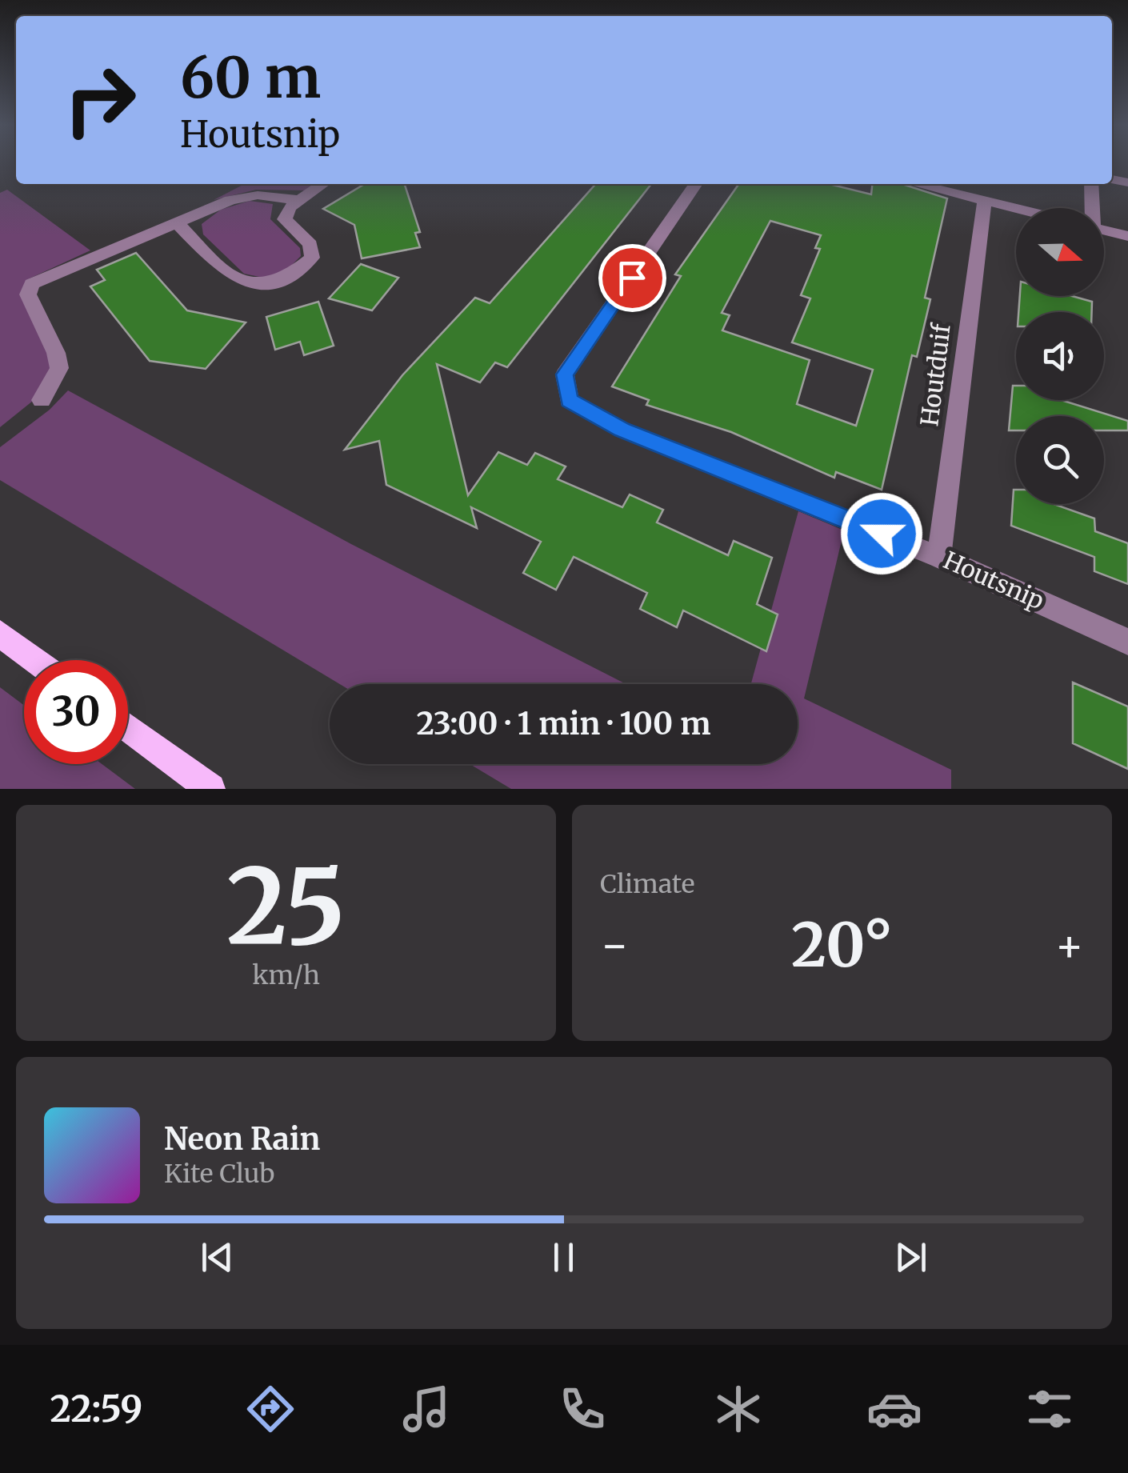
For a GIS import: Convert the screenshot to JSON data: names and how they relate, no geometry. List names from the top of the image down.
{
  "streets": {
    "street": ["Houtduif", "Houtsnip"]
  },
  "crossings": [
    ["Houtduif", "Houtsnip"]
  ],
  "north": "right",
  "page": {
    "turn": ["60 m", "Houtsnip"],
    "limit": "30",
    "trip": "23:00 · 1 min · 100 m",
    "tile": [
      ["25", "km/h"],
      "Climate"
    ],
    "heat": ["−", "20°", "+"],
    "song": ["Neon Rain", "Kite Club"],
    "tabs": "22:59"
  }
}
